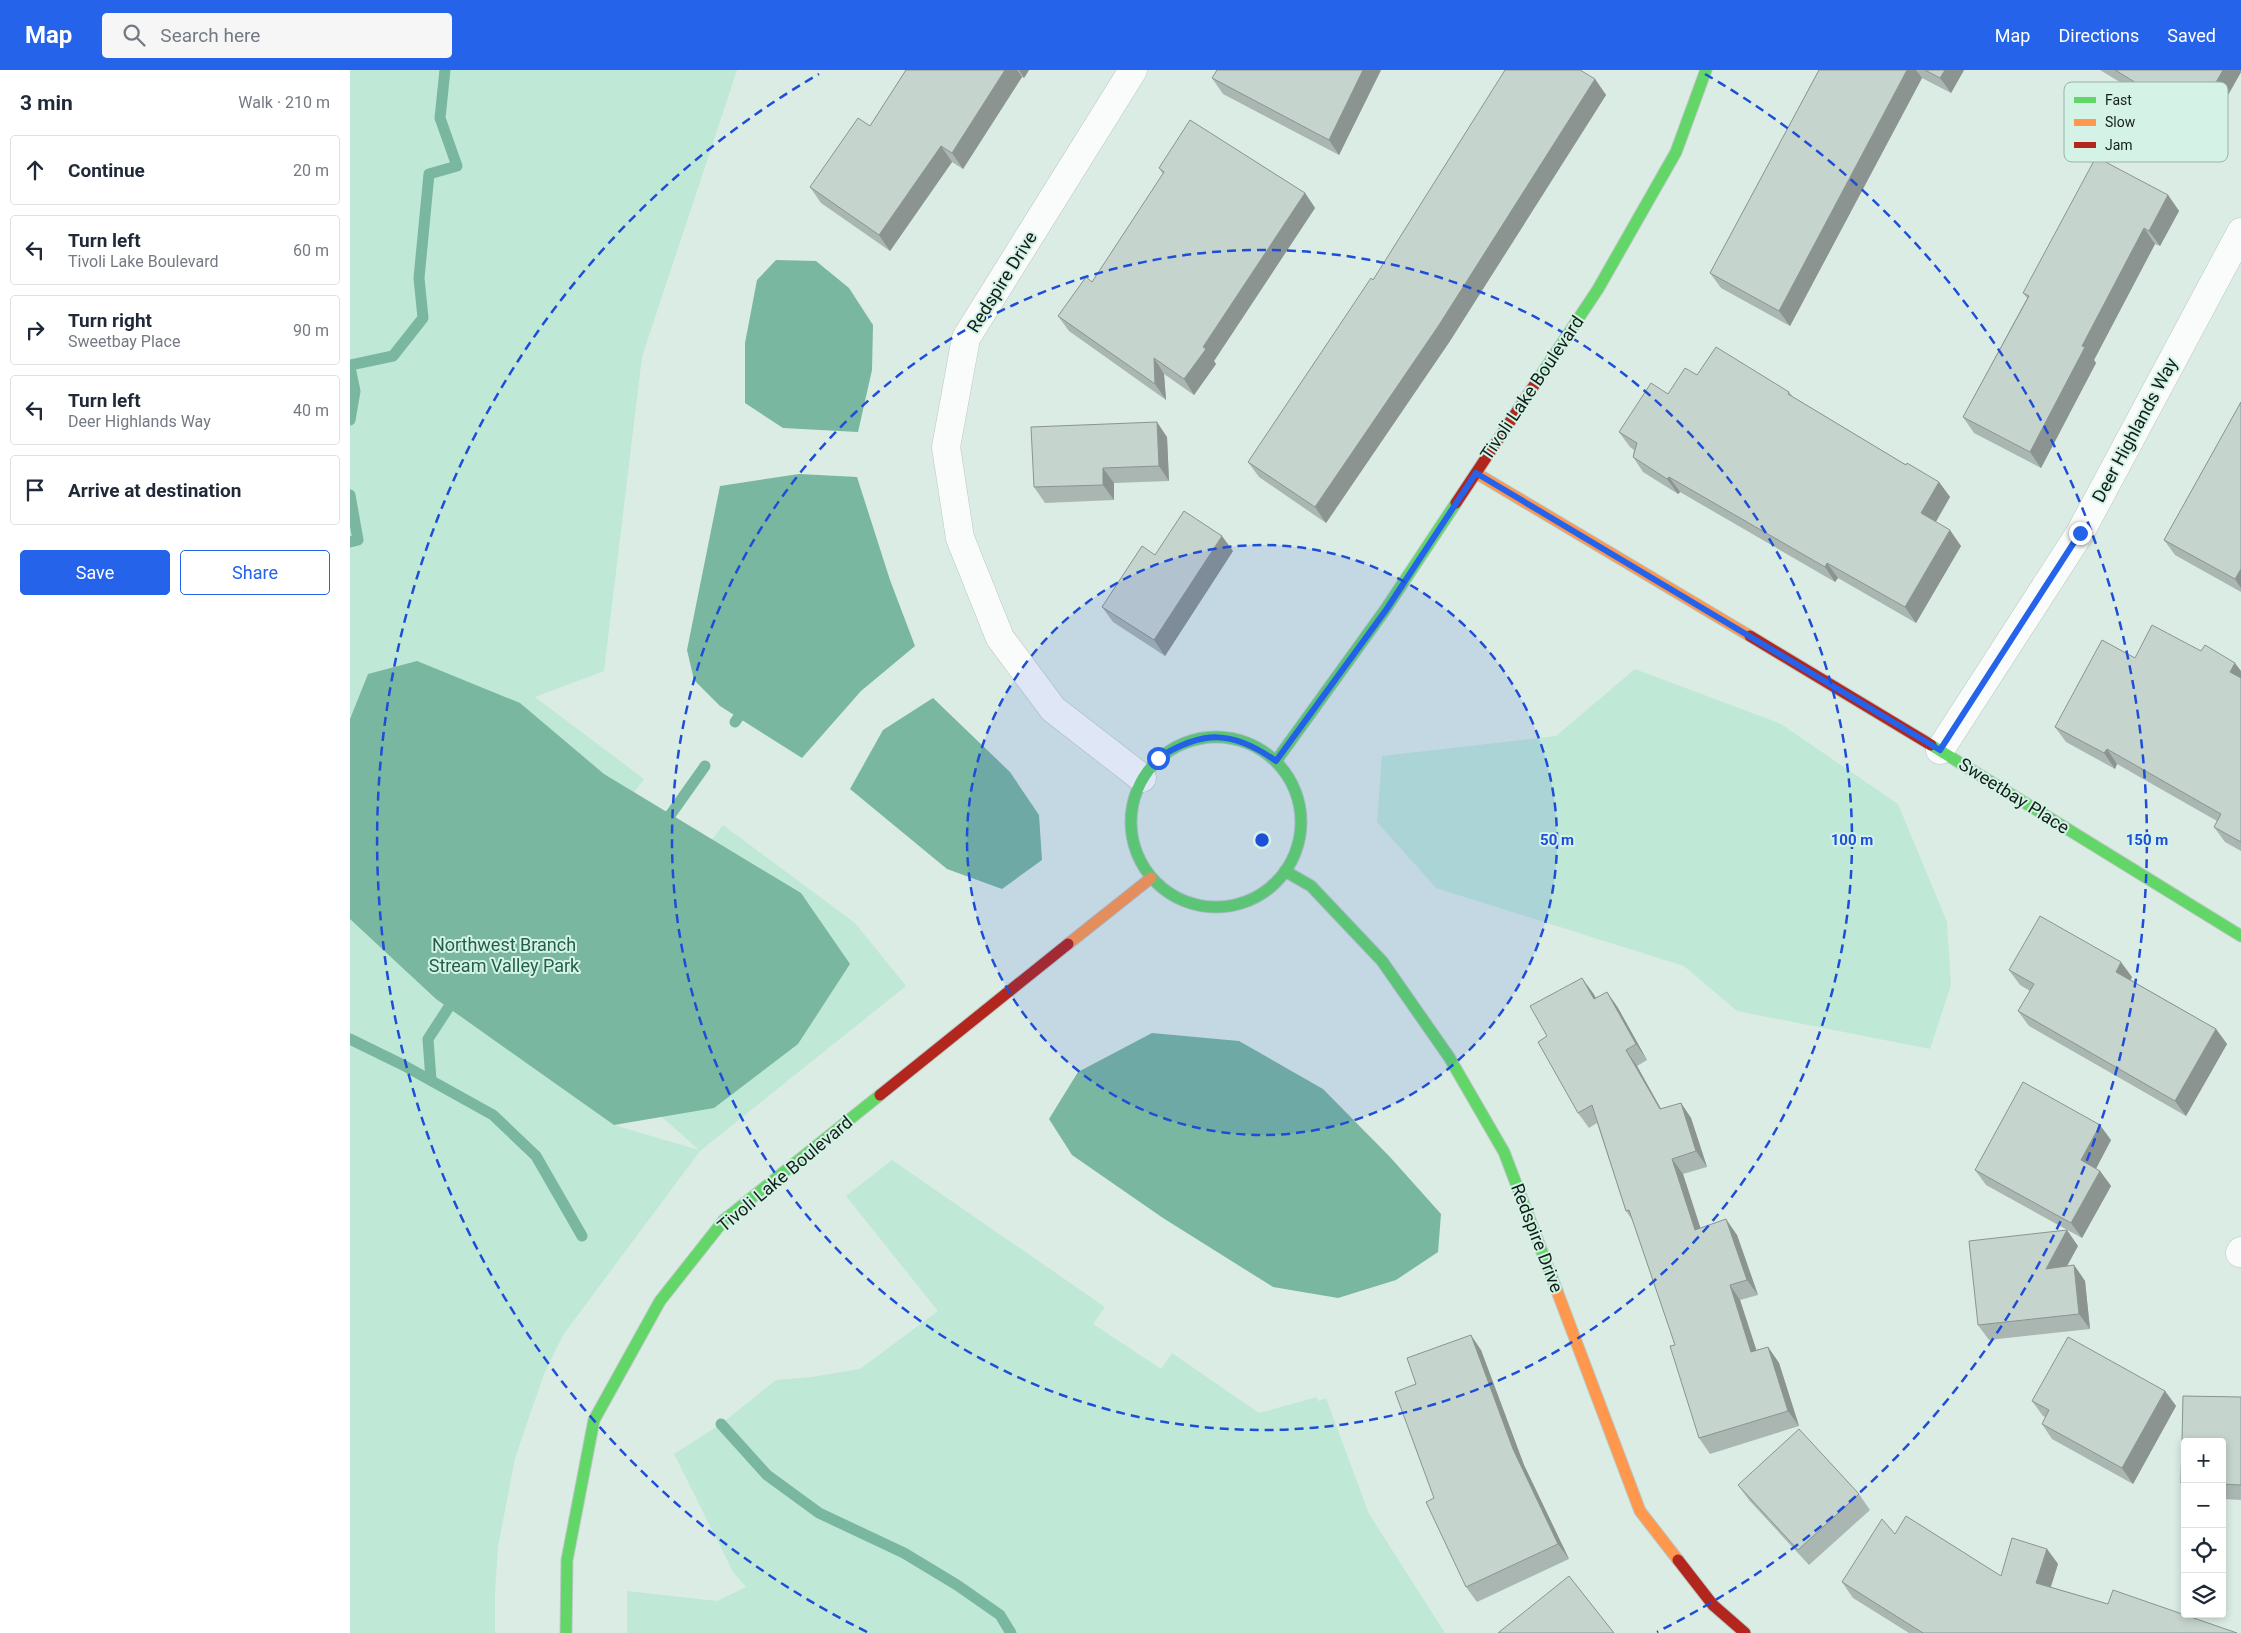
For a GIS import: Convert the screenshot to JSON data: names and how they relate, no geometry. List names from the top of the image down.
{
  "streets": {
    "street": [
      "Redspire Drive",
      "Tivoli Lake Boulevard",
      "Deer Highlands Way",
      "Sweetbay Place"
    ]
  },
  "crossings": [
    ["Redspire Drive", "Tivoli Lake Boulevard"],
    ["Tivoli Lake Boulevard", "Sweetbay Place"],
    ["Deer Highlands Way", "Sweetbay Place"]
  ],
  "parks": ["Northwest Branch Stream Valley Park"],
  "legend": ["Fast", "Slow", "Jam"],
  "page": {
    "header": "Map",
    "search": "Search here",
    "nav": ["Map", "Directions", "Saved"],
    "heading": ["3 min", "Walk · 210 m"],
    "list": [
      ["Continue", "20 m"],
      ["Turn left", "Tivoli Lake Boulevard", "60 m"],
      ["Turn right", "Sweetbay Place", "90 m"],
      ["Turn left", "Deer Highlands Way", "40 m"],
      "Arrive at destination"
    ],
    "buttons": ["Save", "Share"],
    "map_buttons": ["+", "−"]
  },
  "rings": ["50 m", "100 m", "150 m"]
}
